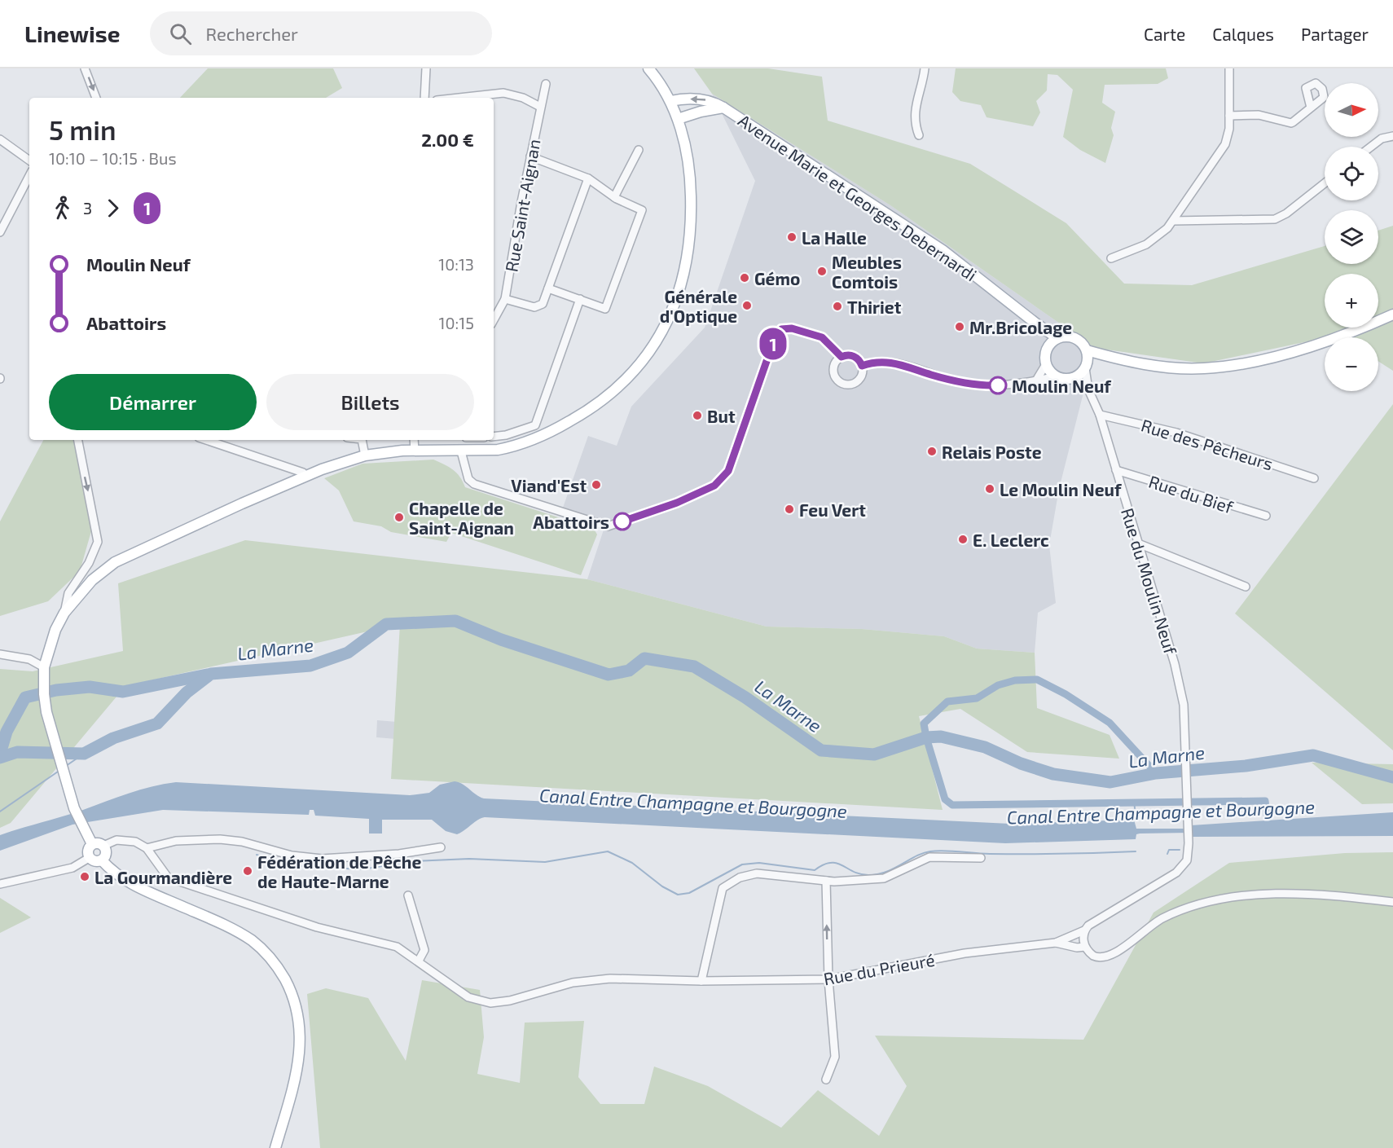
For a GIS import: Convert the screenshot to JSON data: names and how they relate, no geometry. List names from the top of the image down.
{
  "streets": {
    "main road": ["Avenue Marie et Georges Debernardi"],
    "street": [
      "Rue Saint-Aignan",
      "Rue des Pêcheurs",
      "Rue du Bief",
      "Rue du Moulin Neuf",
      "Rue du Prieuré"
    ]
  },
  "crossings": [
    ["Avenue Marie et Georges Debernardi", "Rue du Moulin Neuf"],
    ["Rue des Pêcheurs", "Rue du Moulin Neuf"],
    ["Rue du Bief", "Rue du Moulin Neuf"],
    ["Rue du Moulin Neuf", "Rue du Prieuré"]
  ],
  "water": ["La Marne", "Canal Entre Champagne et Bourgogne"],
  "places": [
    "La Halle",
    "Meubles Comtois",
    "Gémo",
    "Générale d'Optique",
    "Thiriet",
    "Mr.Bricolage",
    "Moulin Neuf",
    "But",
    "Relais Poste",
    "Viand'Est",
    "Le Moulin Neuf",
    "Feu Vert",
    "Chapelle de Saint-Aignan",
    "Abattoirs",
    "E. Leclerc",
    "Fédération de Pêche de Haute-Marne",
    "La Gourmandière"
  ],
  "lines": ["bus line 1"],
  "north": "right",
  "page": {
    "header": "Linewise",
    "search": "Rechercher",
    "nav": ["Carte", "Calques", "Partager"],
    "on_map": "1",
    "map_buttons": ["+", "−"],
    "heading": ["5 min", "10:10 – 10:15 · Bus", "2.00 €"],
    "legs": ["3", "1"],
    "list": [
      {
        "name": "Moulin Neuf",
        "value": "10:13"
      },
      {
        "name": "Abattoirs",
        "value": "10:15"
      }
    ],
    "buttons": ["Démarrer", "Billets"]
  }
}
